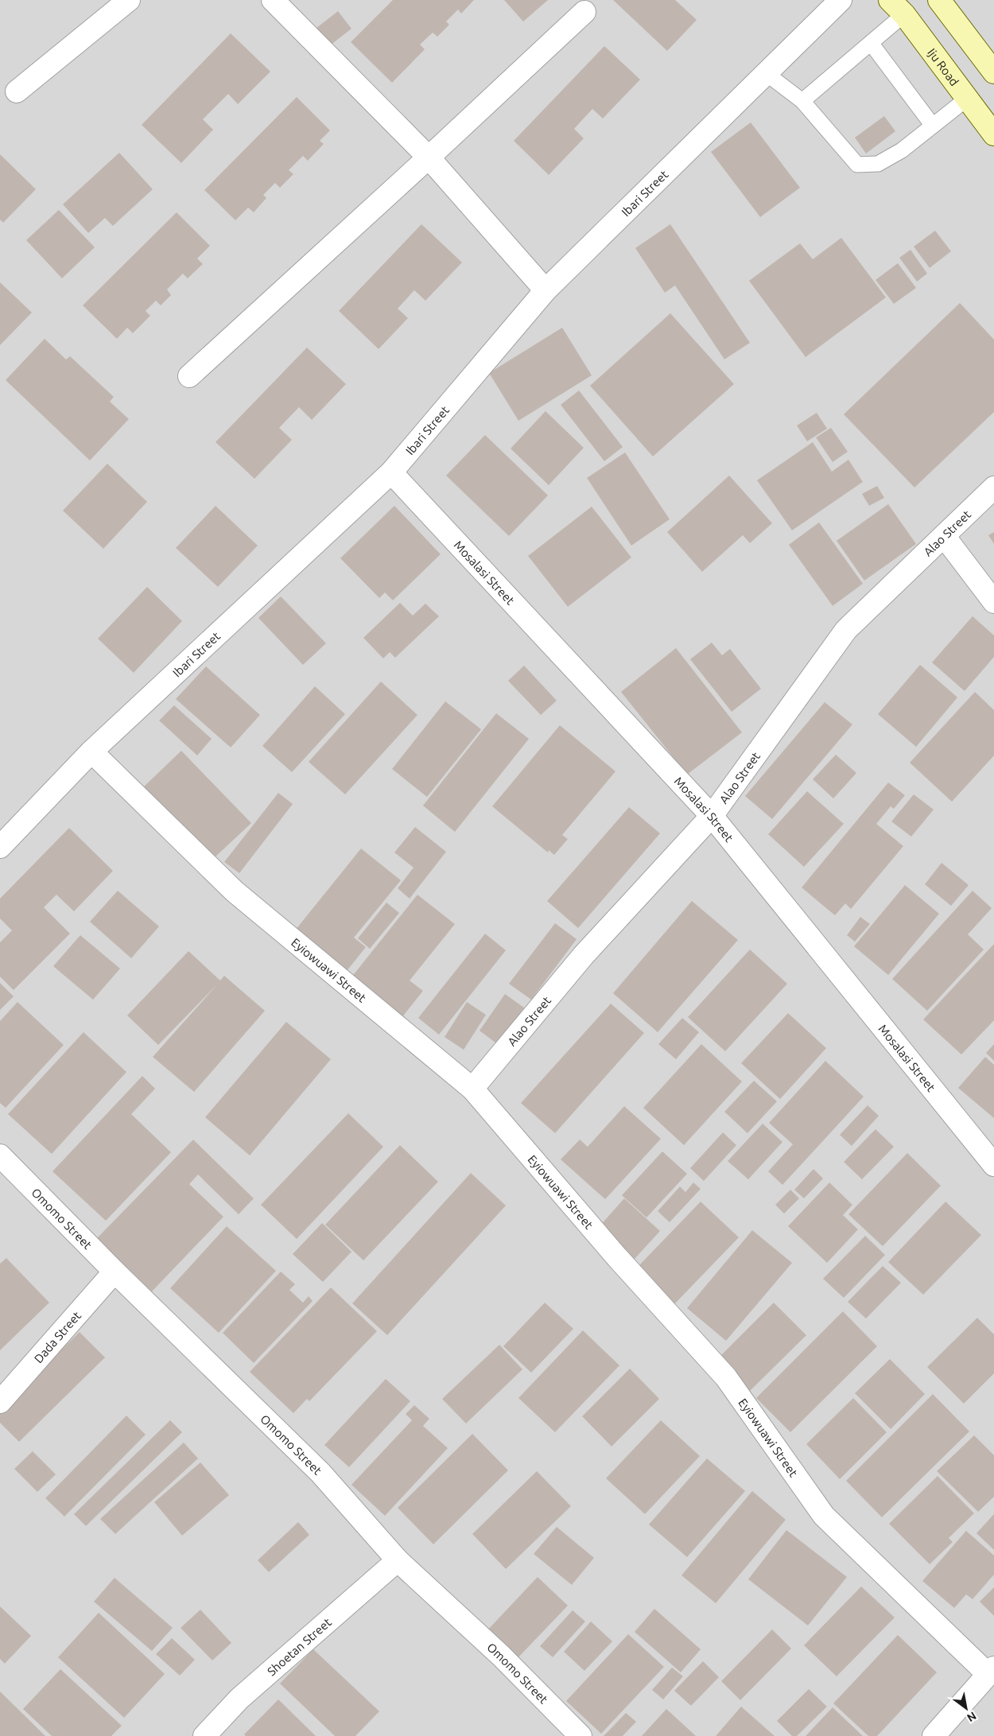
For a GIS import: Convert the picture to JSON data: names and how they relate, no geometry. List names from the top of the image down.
{
  "streets": {
    "main road": ["Iju Road"],
    "street": [
      "Ibari Street",
      "Alao Street",
      "Mosalasi Street",
      "Eyiowuawi Street",
      "Omomo Street",
      "Dada Street",
      "Shoetan Street"
    ]
  },
  "crossings": [
    ["Ibari Street", "Mosalasi Street"],
    ["Ibari Street", "Eyiowuawi Street"],
    ["Alao Street", "Mosalasi Street"],
    ["Alao Street", "Eyiowuawi Street"],
    ["Omomo Street", "Dada Street"],
    ["Omomo Street", "Shoetan Street"]
  ],
  "north": "bottom right"
}
